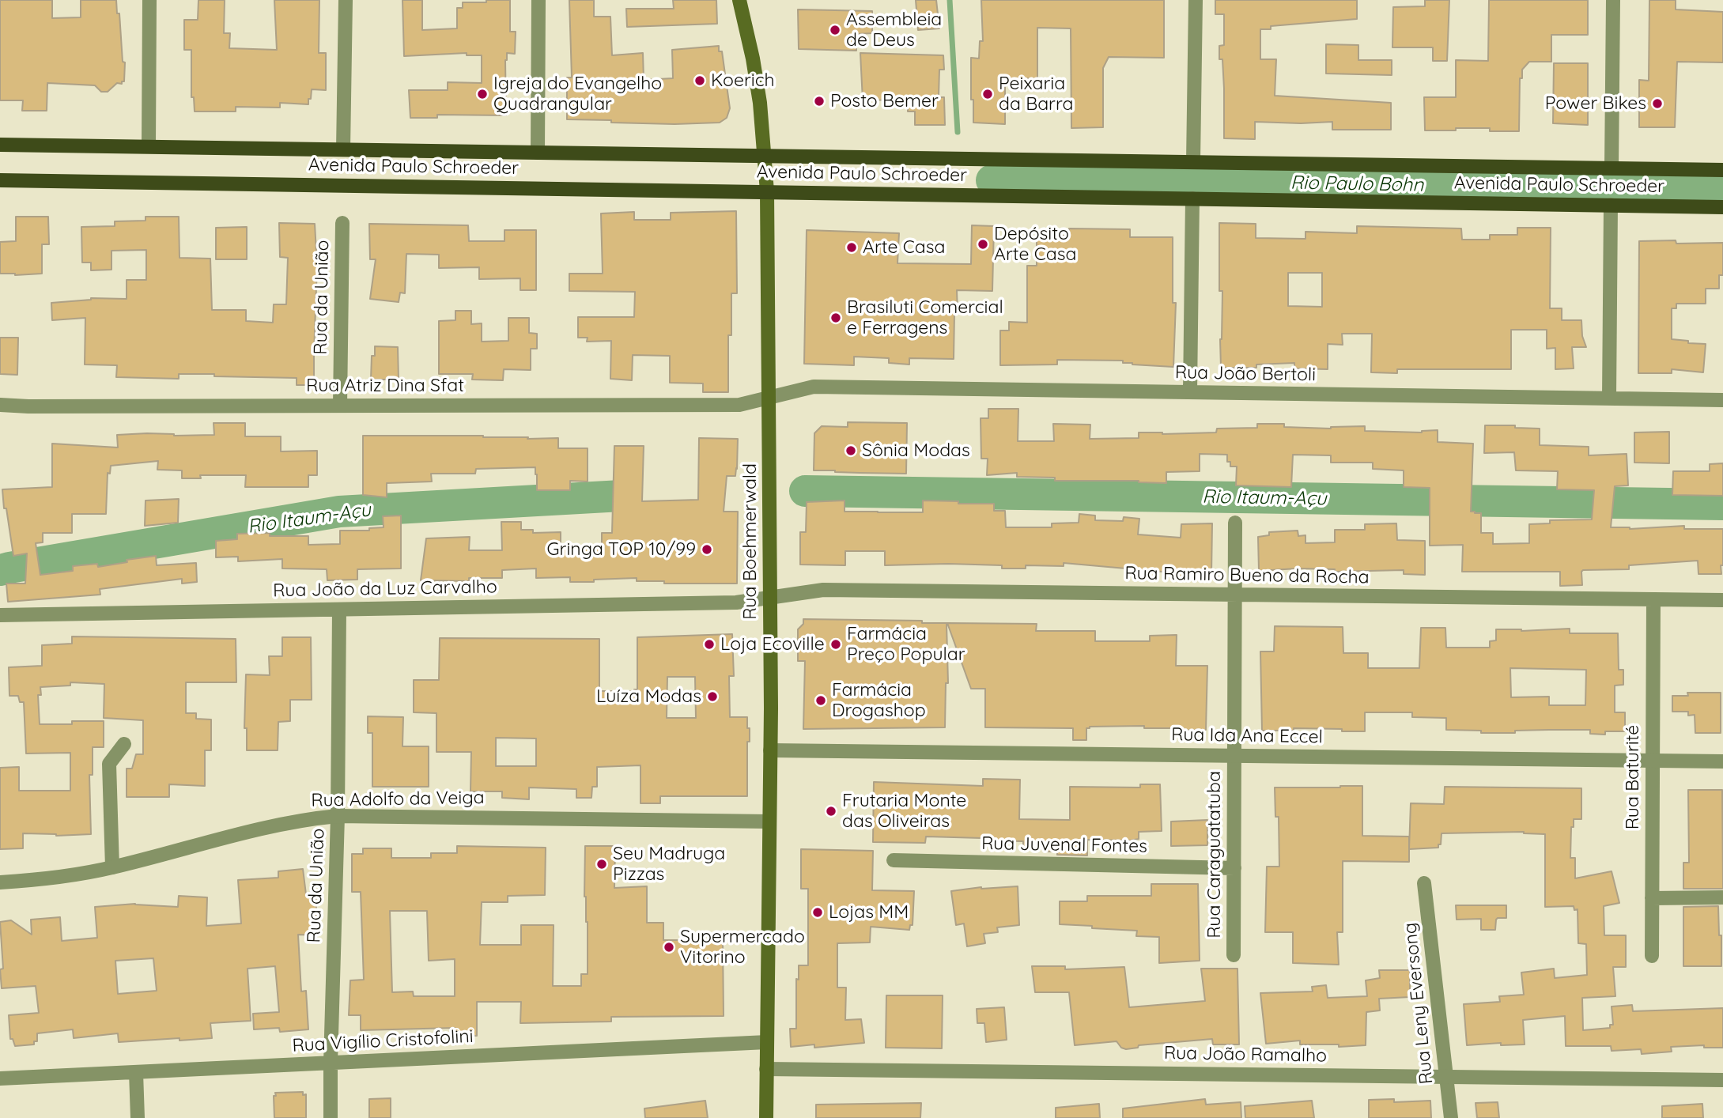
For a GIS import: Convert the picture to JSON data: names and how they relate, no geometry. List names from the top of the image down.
{
  "streets": {
    "main road": ["Avenida Paulo Schroeder", "Rua Boehmerwald"],
    "street": [
      "Rua da União",
      "Rua João Bertoli",
      "Rua Atriz Dina Sfat",
      "Rua Ramiro Bueno da Rocha",
      "Rua João da Luz Carvalho",
      "Rua Ida Ana Eccel",
      "Rua Baturité",
      "Rua Adolfo da Veiga",
      "Rua Juvenal Fontes",
      "Rua Caraguatatuba",
      "Rua Leny Eversong",
      "Rua Vigílio Cristofolini",
      "Rua João Ramalho"
    ]
  },
  "crossings": [
    ["Avenida Paulo Schroeder", "Rua Boehmerwald"],
    ["Rua da União", "Rua Atriz Dina Sfat"],
    ["Rua da União", "Rua João da Luz Carvalho"],
    ["Rua da União", "Rua Adolfo da Veiga"],
    ["Rua da União", "Rua Vigílio Cristofolini"],
    ["Rua João Bertoli", "Rua Atriz Dina Sfat"],
    ["Rua João Bertoli", "Rua Boehmerwald"],
    ["Rua Atriz Dina Sfat", "Rua Boehmerwald"],
    ["Rua Boehmerwald", "Rua Ramiro Bueno da Rocha"],
    ["Rua Boehmerwald", "Rua João da Luz Carvalho"],
    ["Rua Boehmerwald", "Rua Ida Ana Eccel"],
    ["Rua Boehmerwald", "Rua Adolfo da Veiga"],
    ["Rua Boehmerwald", "Rua Vigílio Cristofolini"],
    ["Rua Boehmerwald", "Rua João Ramalho"],
    ["Rua Ramiro Bueno da Rocha", "Rua João da Luz Carvalho"],
    ["Rua Ramiro Bueno da Rocha", "Rua Baturité"],
    ["Rua Ramiro Bueno da Rocha", "Rua Caraguatatuba"],
    ["Rua Ida Ana Eccel", "Rua Baturité"],
    ["Rua Ida Ana Eccel", "Rua Caraguatatuba"],
    ["Rua Juvenal Fontes", "Rua Caraguatatuba"],
    ["Rua Leny Eversong", "Rua João Ramalho"]
  ],
  "water": ["Rio Paulo Bohn", "Rio Itaum-Açu"],
  "places": [
    "Assembleia de Deus",
    "Koerich",
    "Igreja do Evangelho Quadrangular",
    "Peixaria da Barra",
    "Posto Bemer",
    "Power Bikes",
    "Depósito Arte Casa",
    "Arte Casa",
    "Brasiluti Comercial e Ferragens",
    "Sônia Modas",
    "Gringa TOP 10/99",
    "Loja Ecoville",
    "Farmácia Preço Popular",
    "Luíza Modas",
    "Farmácia Drogashop",
    "Frutaria Monte das Oliveiras",
    "Seu Madruga Pizzas",
    "Lojas MM",
    "Supermercado Vitorino"
  ]
}
